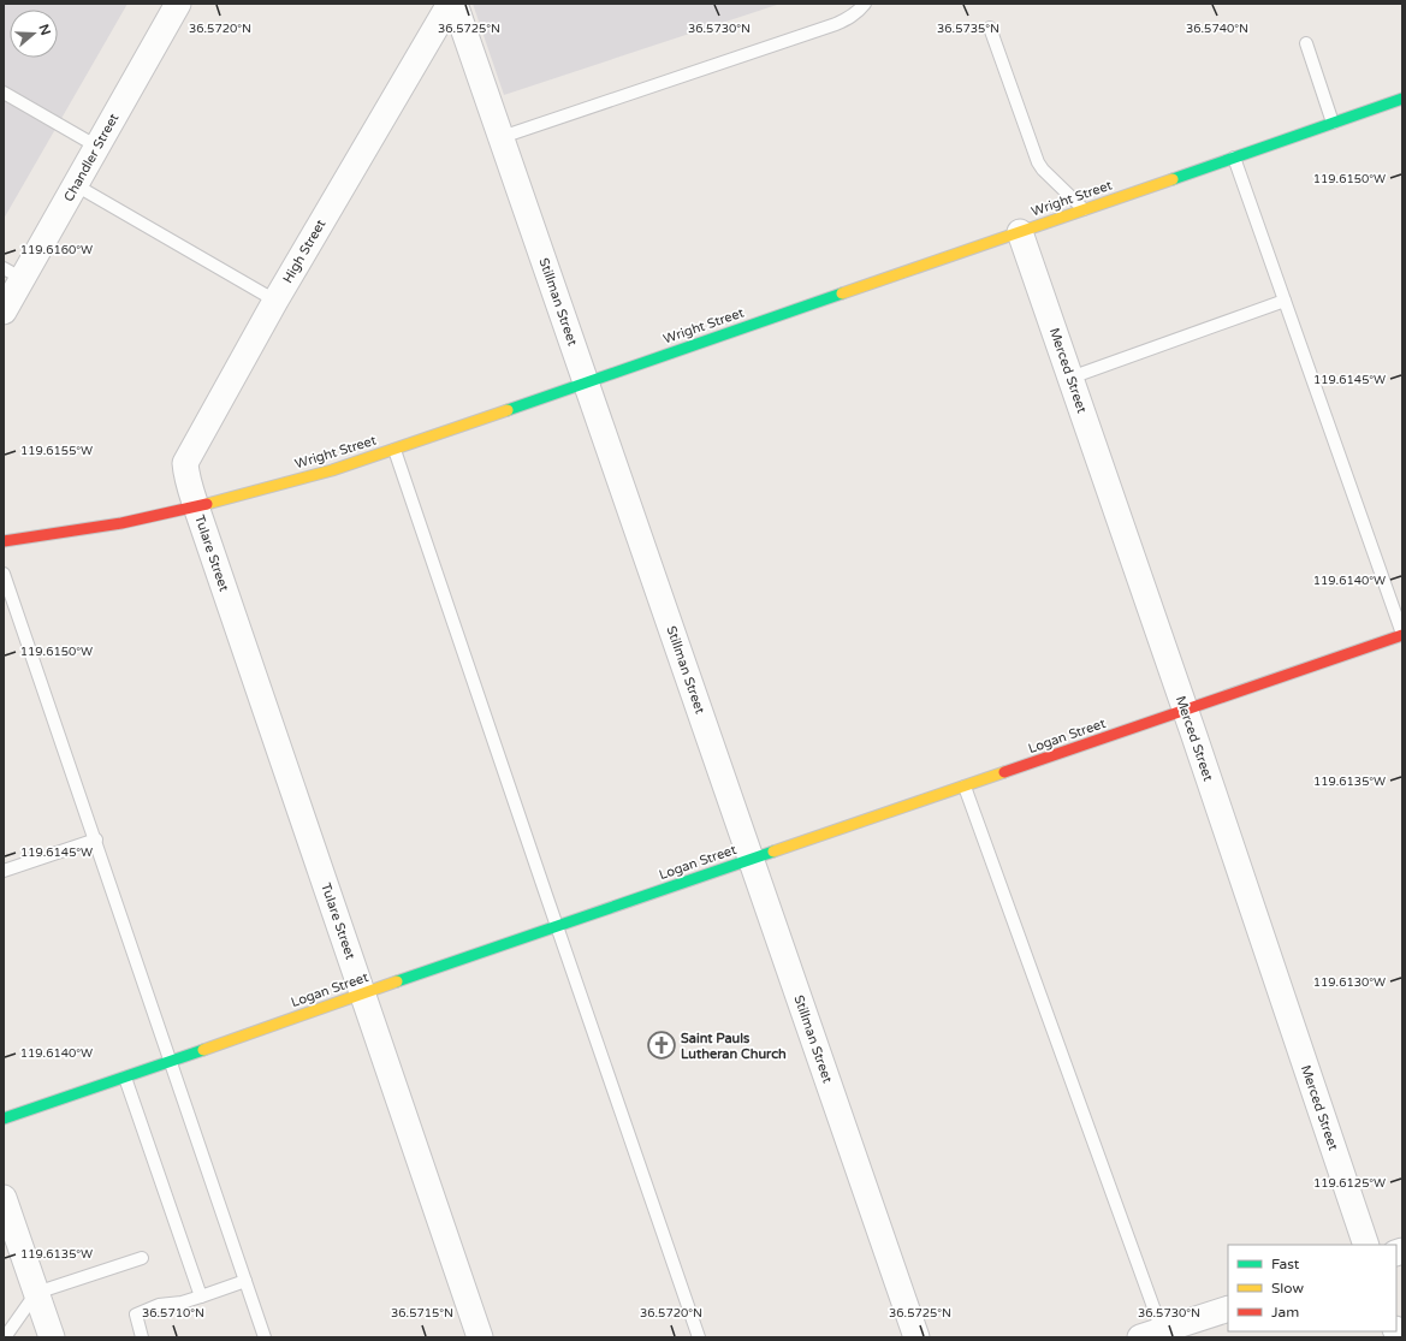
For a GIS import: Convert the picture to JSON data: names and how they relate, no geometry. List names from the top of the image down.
{
  "streets": {
    "street": [
      "Chandler Street",
      "Wright Street",
      "High Street",
      "Stillman Street",
      "Merced Street",
      "Tulare Street",
      "Logan Street"
    ]
  },
  "crossings": [
    ["Wright Street", "High Street"],
    ["Wright Street", "Stillman Street"],
    ["Wright Street", "Merced Street"],
    ["Wright Street", "Tulare Street"],
    ["High Street", "Tulare Street"],
    ["Stillman Street", "Logan Street"],
    ["Merced Street", "Logan Street"],
    ["Tulare Street", "Logan Street"]
  ],
  "places": {
    "church": ["Saint Pauls Lutheran Church"]
  },
  "legend": ["Fast", "Slow", "Jam"],
  "north": "right",
  "coordinates": [
    "36.5720°N",
    "36.5725°N",
    "36.5730°N",
    "36.5735°N",
    "36.5740°N",
    "119.6150°W",
    "119.6160°W",
    "119.6145°W",
    "119.6155°W",
    "119.6140°W",
    "119.6135°W",
    "119.6130°W",
    "119.6125°W",
    "36.5710°N",
    "36.5715°N"
  ]
}
